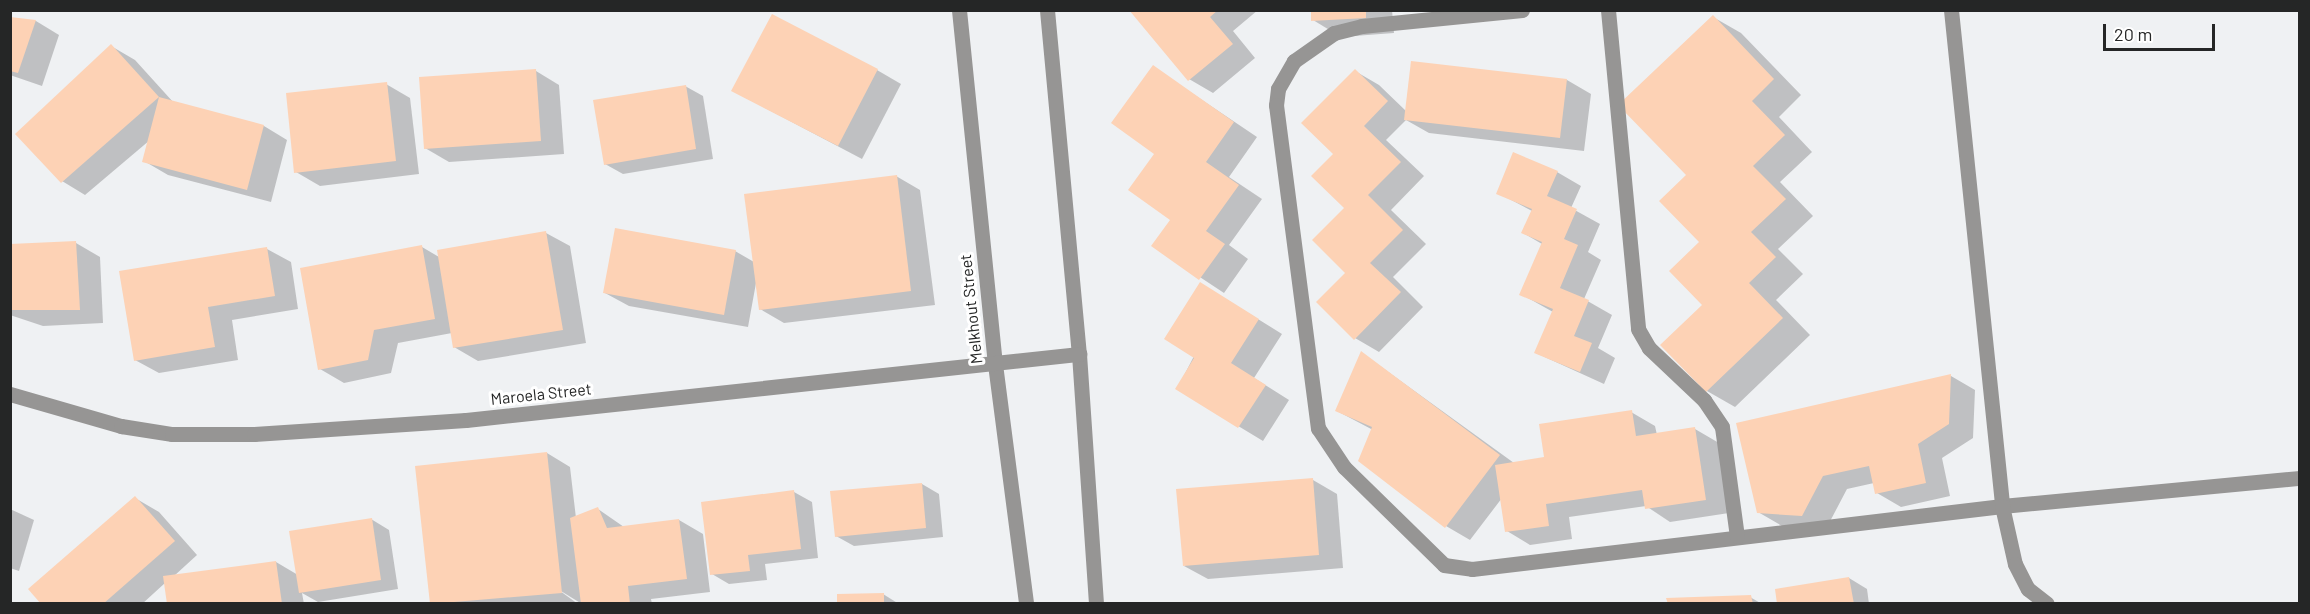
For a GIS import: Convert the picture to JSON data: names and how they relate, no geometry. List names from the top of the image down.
{
  "streets": {
    "street": ["Melkhout Street", "Maroela Street"]
  },
  "crossings": [
    ["Melkhout Street", "Maroela Street"]
  ],
  "scale_bar": "20 m"
}
